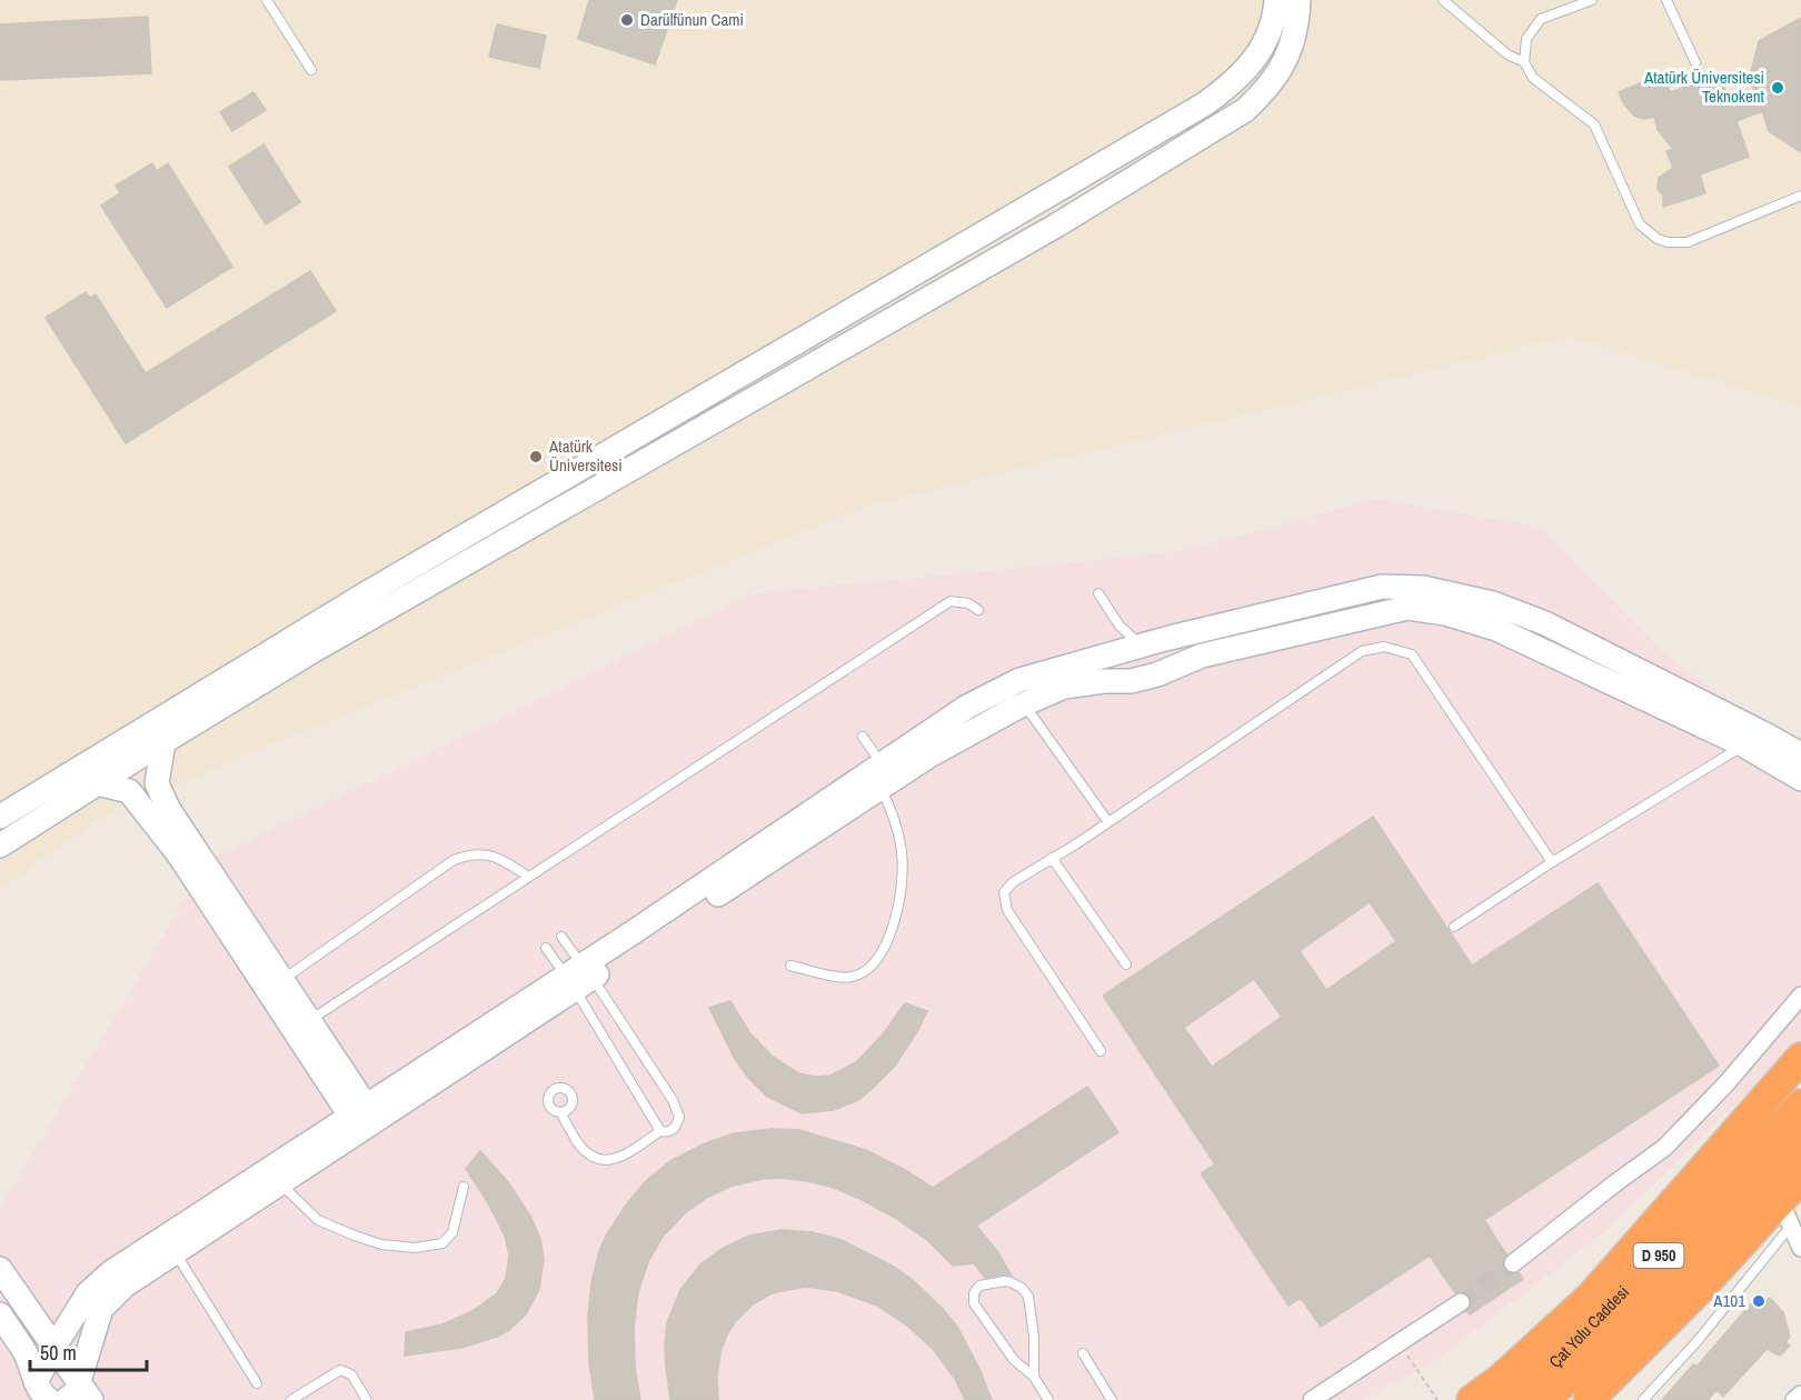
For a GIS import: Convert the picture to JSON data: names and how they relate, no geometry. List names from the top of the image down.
{
  "streets": {
    "highway": ["D 950", "Çat Yolu Caddesi"]
  },
  "places": [
    "Darülfünun Cami",
    "Atatürk Üniversitesi Teknokent",
    "Atatürk Üniversitesi",
    "A101"
  ],
  "scale_bar": "50 m"
}
